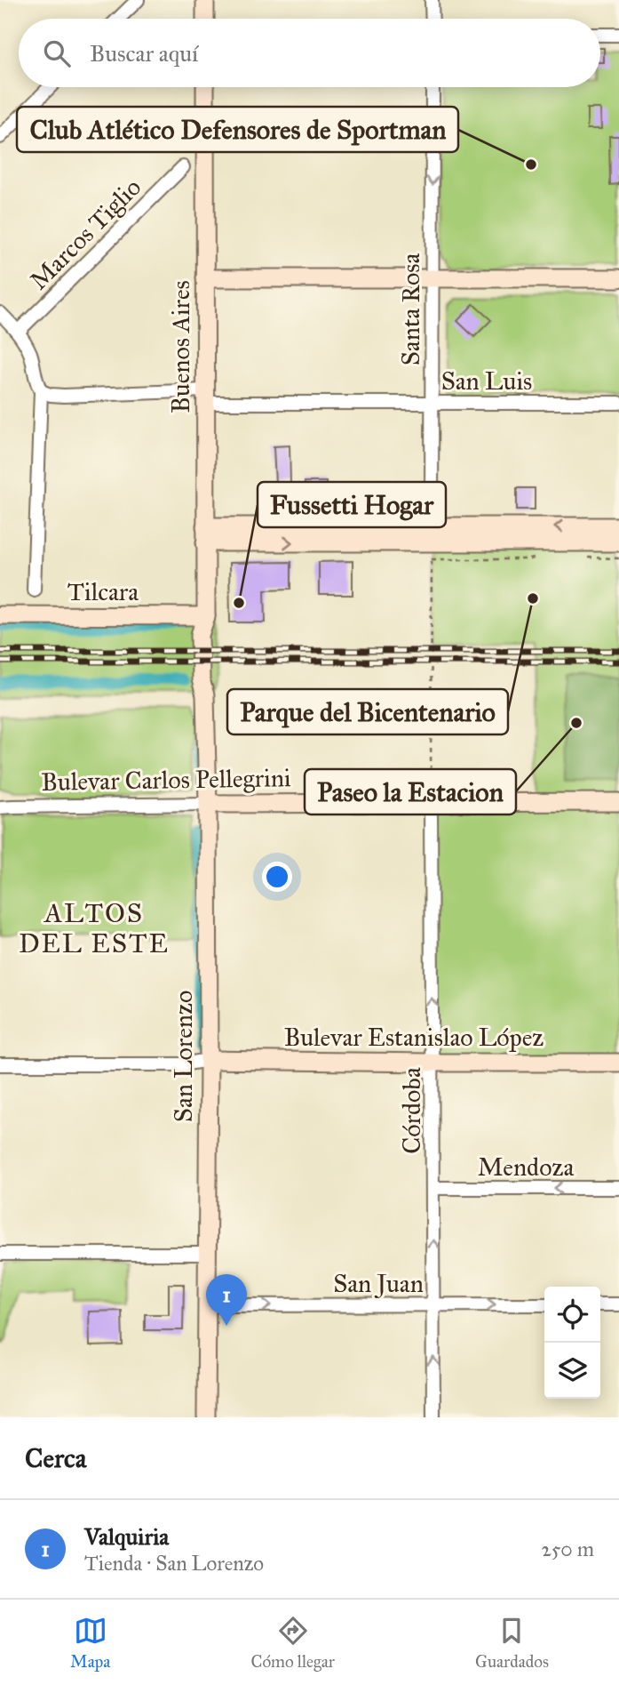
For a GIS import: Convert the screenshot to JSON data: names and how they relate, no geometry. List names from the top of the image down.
{
  "streets": {
    "main road": [
      "Buenos Aires",
      "Tilcara",
      "Bulevar Carlos Pellegrini",
      "Bulevar Estanislao López",
      "San Lorenzo"
    ],
    "street": [
      "Marcos Tiglio",
      "Santa Rosa",
      "San Luis",
      "Córdoba",
      "Mendoza",
      "San Juan"
    ]
  },
  "crossings": [
    ["Santa Rosa", "San Luis"],
    ["Buenos Aires", "San Luis"],
    ["Buenos Aires", "Tilcara"],
    ["Buenos Aires", "San Lorenzo"],
    ["Bulevar Carlos Pellegrini", "San Lorenzo"],
    ["Bulevar Carlos Pellegrini", "Córdoba"],
    ["Bulevar Estanislao López", "San Lorenzo"],
    ["Bulevar Estanislao López", "Córdoba"],
    ["San Lorenzo", "San Juan"],
    ["Córdoba", "Mendoza"],
    ["Córdoba", "San Juan"]
  ],
  "one_way": [
    "Santa Rosa",
    "Córdoba",
    "Mendoza",
    "San Juan"
  ],
  "districts": ["ALTOS DEL ESTE"],
  "places": [
    "Club Atlético Defensores de Sportman",
    "Parque del Bicentenario",
    "Fussetti Hogar",
    "Paseo la Estacion"
  ],
  "page": {
    "search": "Buscar aquí",
    "pins": "1",
    "heading": "Cerca",
    "list": [
      {
        "mark": "1",
        "name": "Valquiria",
        "note": "Tienda · San Lorenzo",
        "value": "250 m"
      }
    ],
    "nav": ["Mapa", "Cómo llegar", "Guardados"]
  }
}
